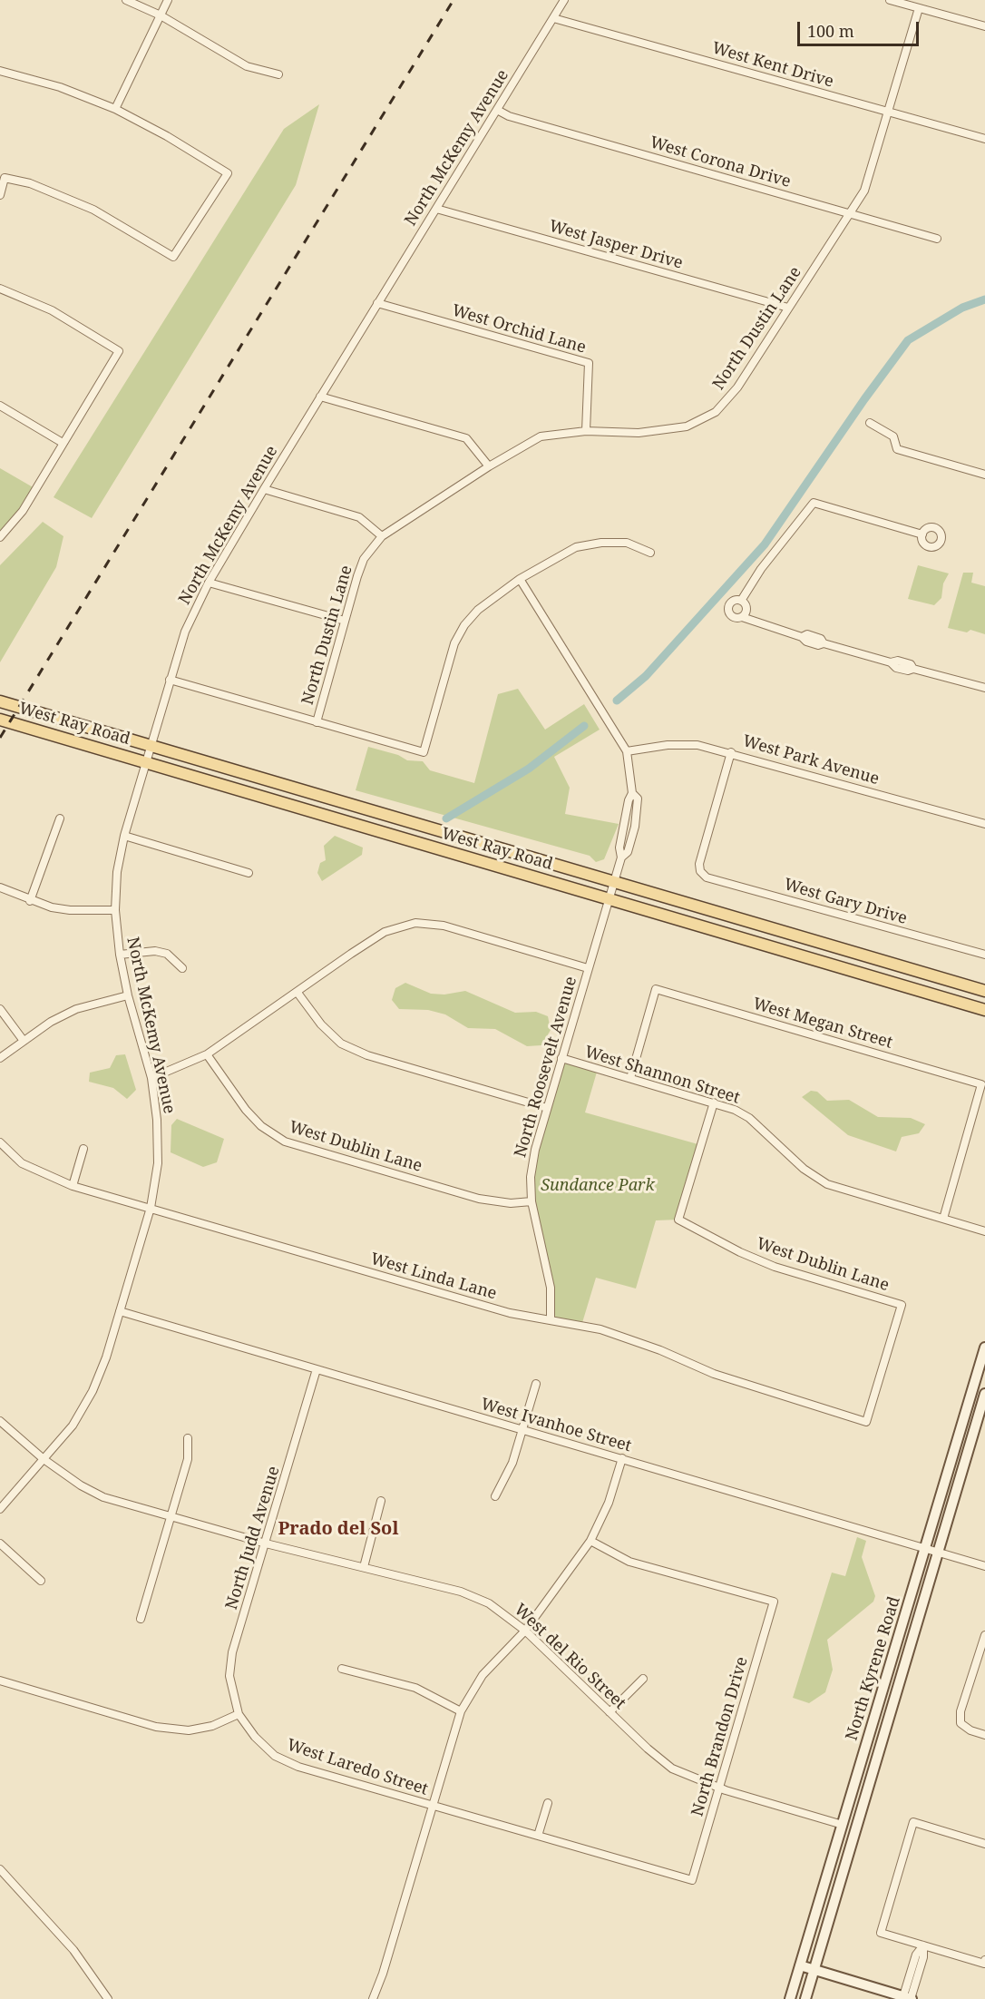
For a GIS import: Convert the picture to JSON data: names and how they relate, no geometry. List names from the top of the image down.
{
  "streets": {
    "main road": ["West Ray Road", "North Kyrene Road"],
    "street": [
      "West Kent Drive",
      "North McKemy Avenue",
      "West Corona Drive",
      "West Jasper Drive",
      "North Dustin Lane",
      "West Orchid Lane",
      "West Park Avenue",
      "West Gary Drive",
      "West Megan Street",
      "North Roosevelt Avenue",
      "West Shannon Street",
      "West Dublin Lane",
      "West Linda Lane",
      "West Ivanhoe Street",
      "North Judd Avenue",
      "West del Rio Street",
      "North Brandon Drive",
      "West Laredo Street"
    ]
  },
  "crossings": [
    ["West Kent Drive", "North McKemy Avenue"],
    ["West Kent Drive", "North Dustin Lane"],
    ["North McKemy Avenue", "West Corona Drive"],
    ["North McKemy Avenue", "West Jasper Drive"],
    ["North McKemy Avenue", "West Orchid Lane"],
    ["North McKemy Avenue", "West Ray Road"],
    ["North McKemy Avenue", "West Linda Lane"],
    ["North McKemy Avenue", "West Ivanhoe Street"],
    ["North McKemy Avenue", "West del Rio Street"],
    ["West Corona Drive", "North Dustin Lane"],
    ["West Jasper Drive", "North Dustin Lane"],
    ["North Dustin Lane", "West Orchid Lane"],
    ["West Ray Road", "North Roosevelt Avenue"],
    ["West Park Avenue", "West Gary Drive"],
    ["West Park Avenue", "North Roosevelt Avenue"],
    ["West Megan Street", "West Shannon Street"],
    ["North Roosevelt Avenue", "West Shannon Street"],
    ["North Roosevelt Avenue", "West Dublin Lane"],
    ["North Roosevelt Avenue", "West Linda Lane"],
    ["West Shannon Street", "West Dublin Lane"],
    ["West Dublin Lane", "West Linda Lane"],
    ["West Ivanhoe Street", "North Judd Avenue"],
    ["West Ivanhoe Street", "North Kyrene Road"],
    ["North Judd Avenue", "West del Rio Street"],
    ["North Judd Avenue", "West Laredo Street"],
    ["West del Rio Street", "North Kyrene Road"],
    ["West del Rio Street", "North Brandon Drive"],
    ["North Brandon Drive", "West Laredo Street"]
  ],
  "districts": ["Prado del Sol"],
  "parks": ["Sundance Park"],
  "scale_bar": "100 m"
}
